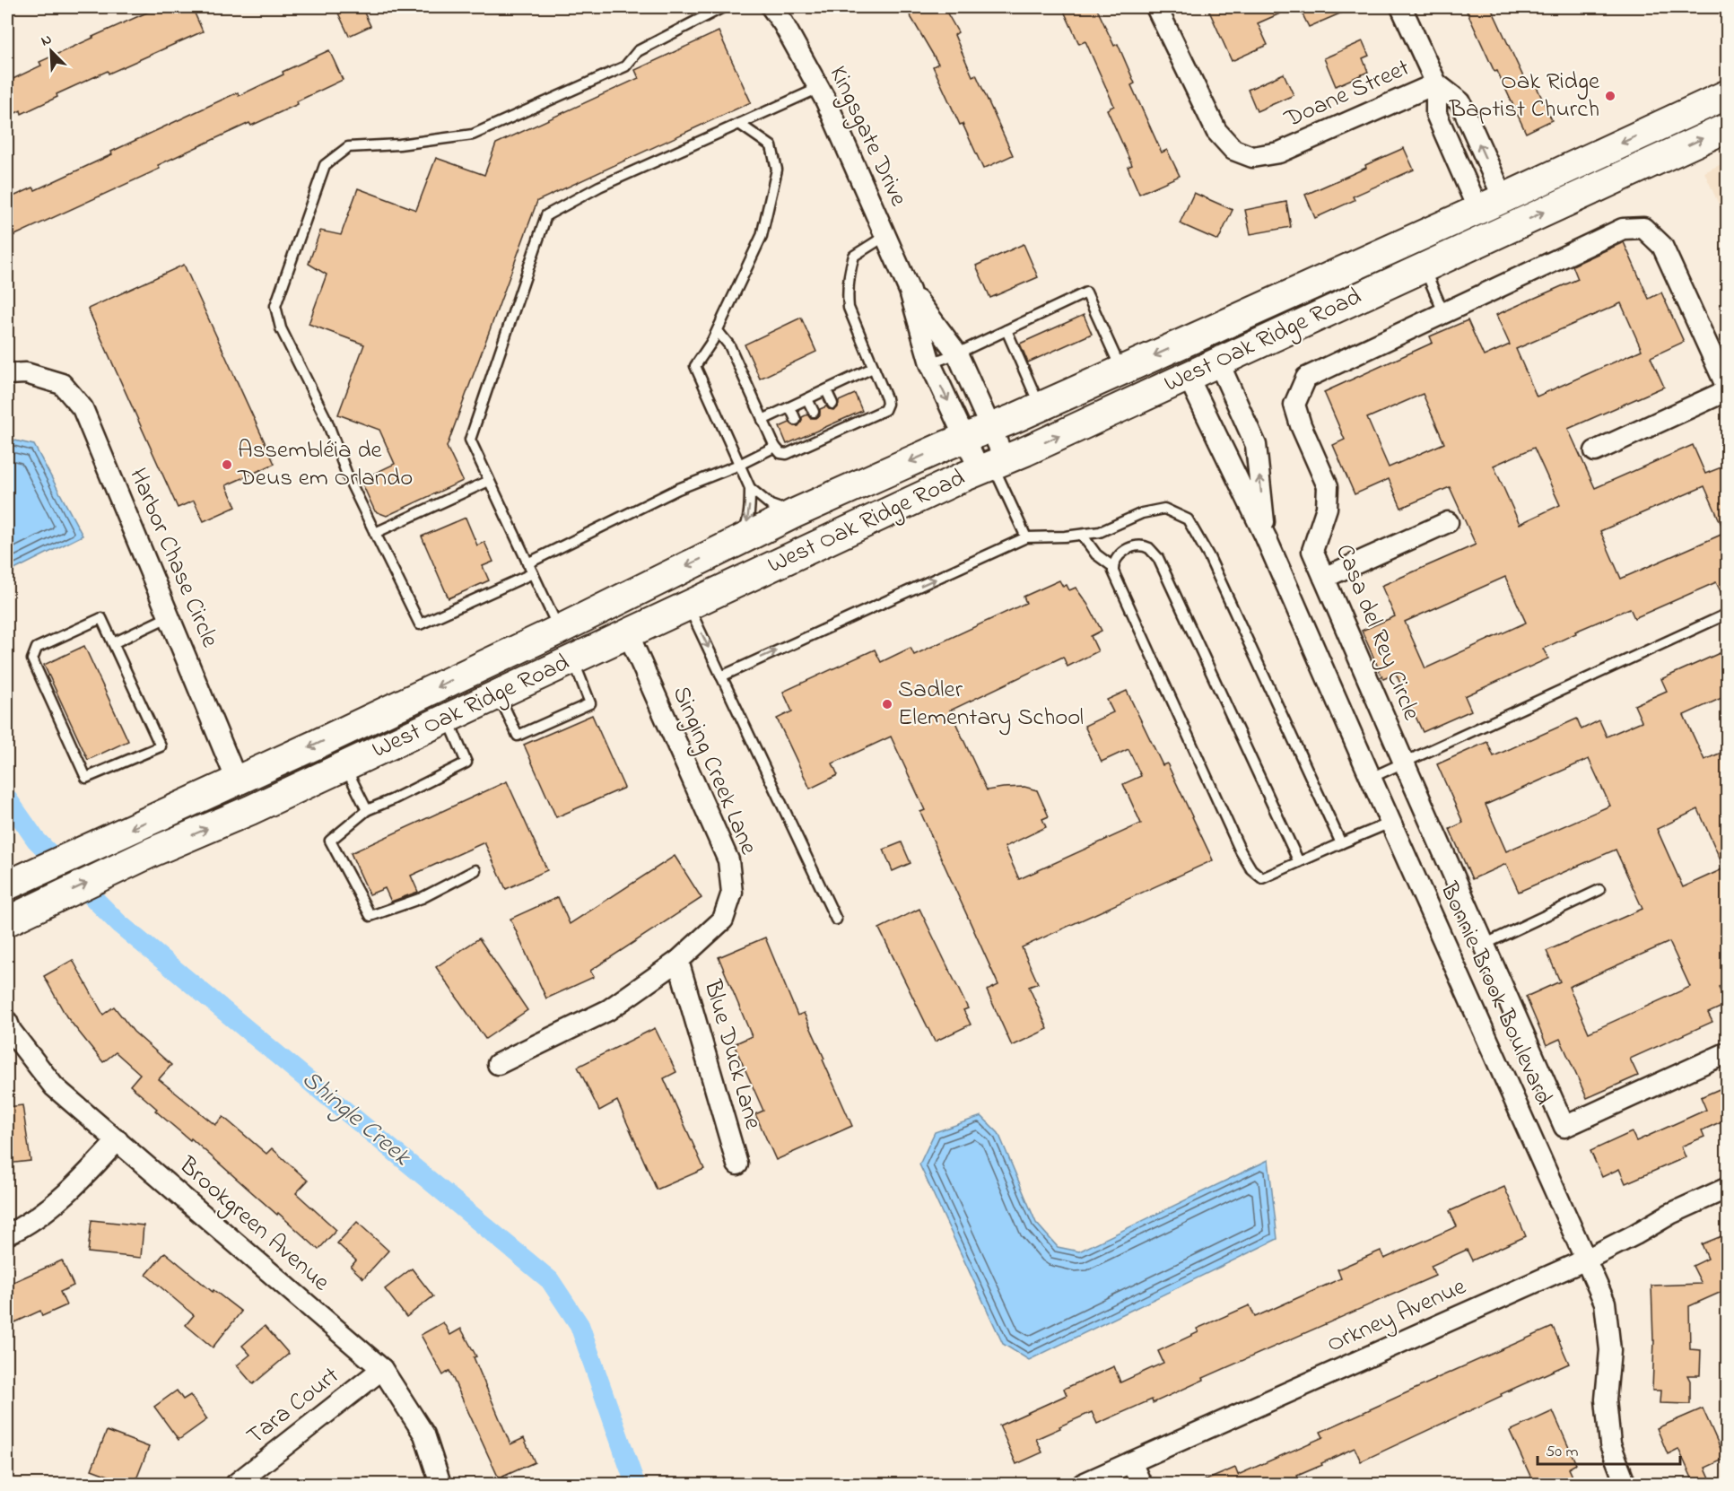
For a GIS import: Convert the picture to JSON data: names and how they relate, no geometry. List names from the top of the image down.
{
  "streets": {
    "street": [
      "Doane Street",
      "Kingsgate Drive",
      "West Oak Ridge Road",
      "Harbor Chase Circle",
      "Casa del Rey Circle",
      "Singing Creek Lane",
      "Bonnie Brook Boulevard",
      "Blue Duck Lane",
      "Brookgreen Avenue",
      "Orkney Avenue",
      "Tara Court"
    ]
  },
  "crossings": [
    ["Kingsgate Drive", "West Oak Ridge Road"],
    ["West Oak Ridge Road", "Harbor Chase Circle"],
    ["West Oak Ridge Road", "Singing Creek Lane"],
    ["West Oak Ridge Road", "Bonnie Brook Boulevard"],
    ["Singing Creek Lane", "Blue Duck Lane"],
    ["Bonnie Brook Boulevard", "Orkney Avenue"],
    ["Brookgreen Avenue", "Tara Court"]
  ],
  "water": ["Shingle Creek"],
  "places": ["Oak Ridge Baptist Church", "Assembléia de Deus em Orlando", "Sadler Elementary School"],
  "scale_bar": "50 m",
  "north": "top left"
}
